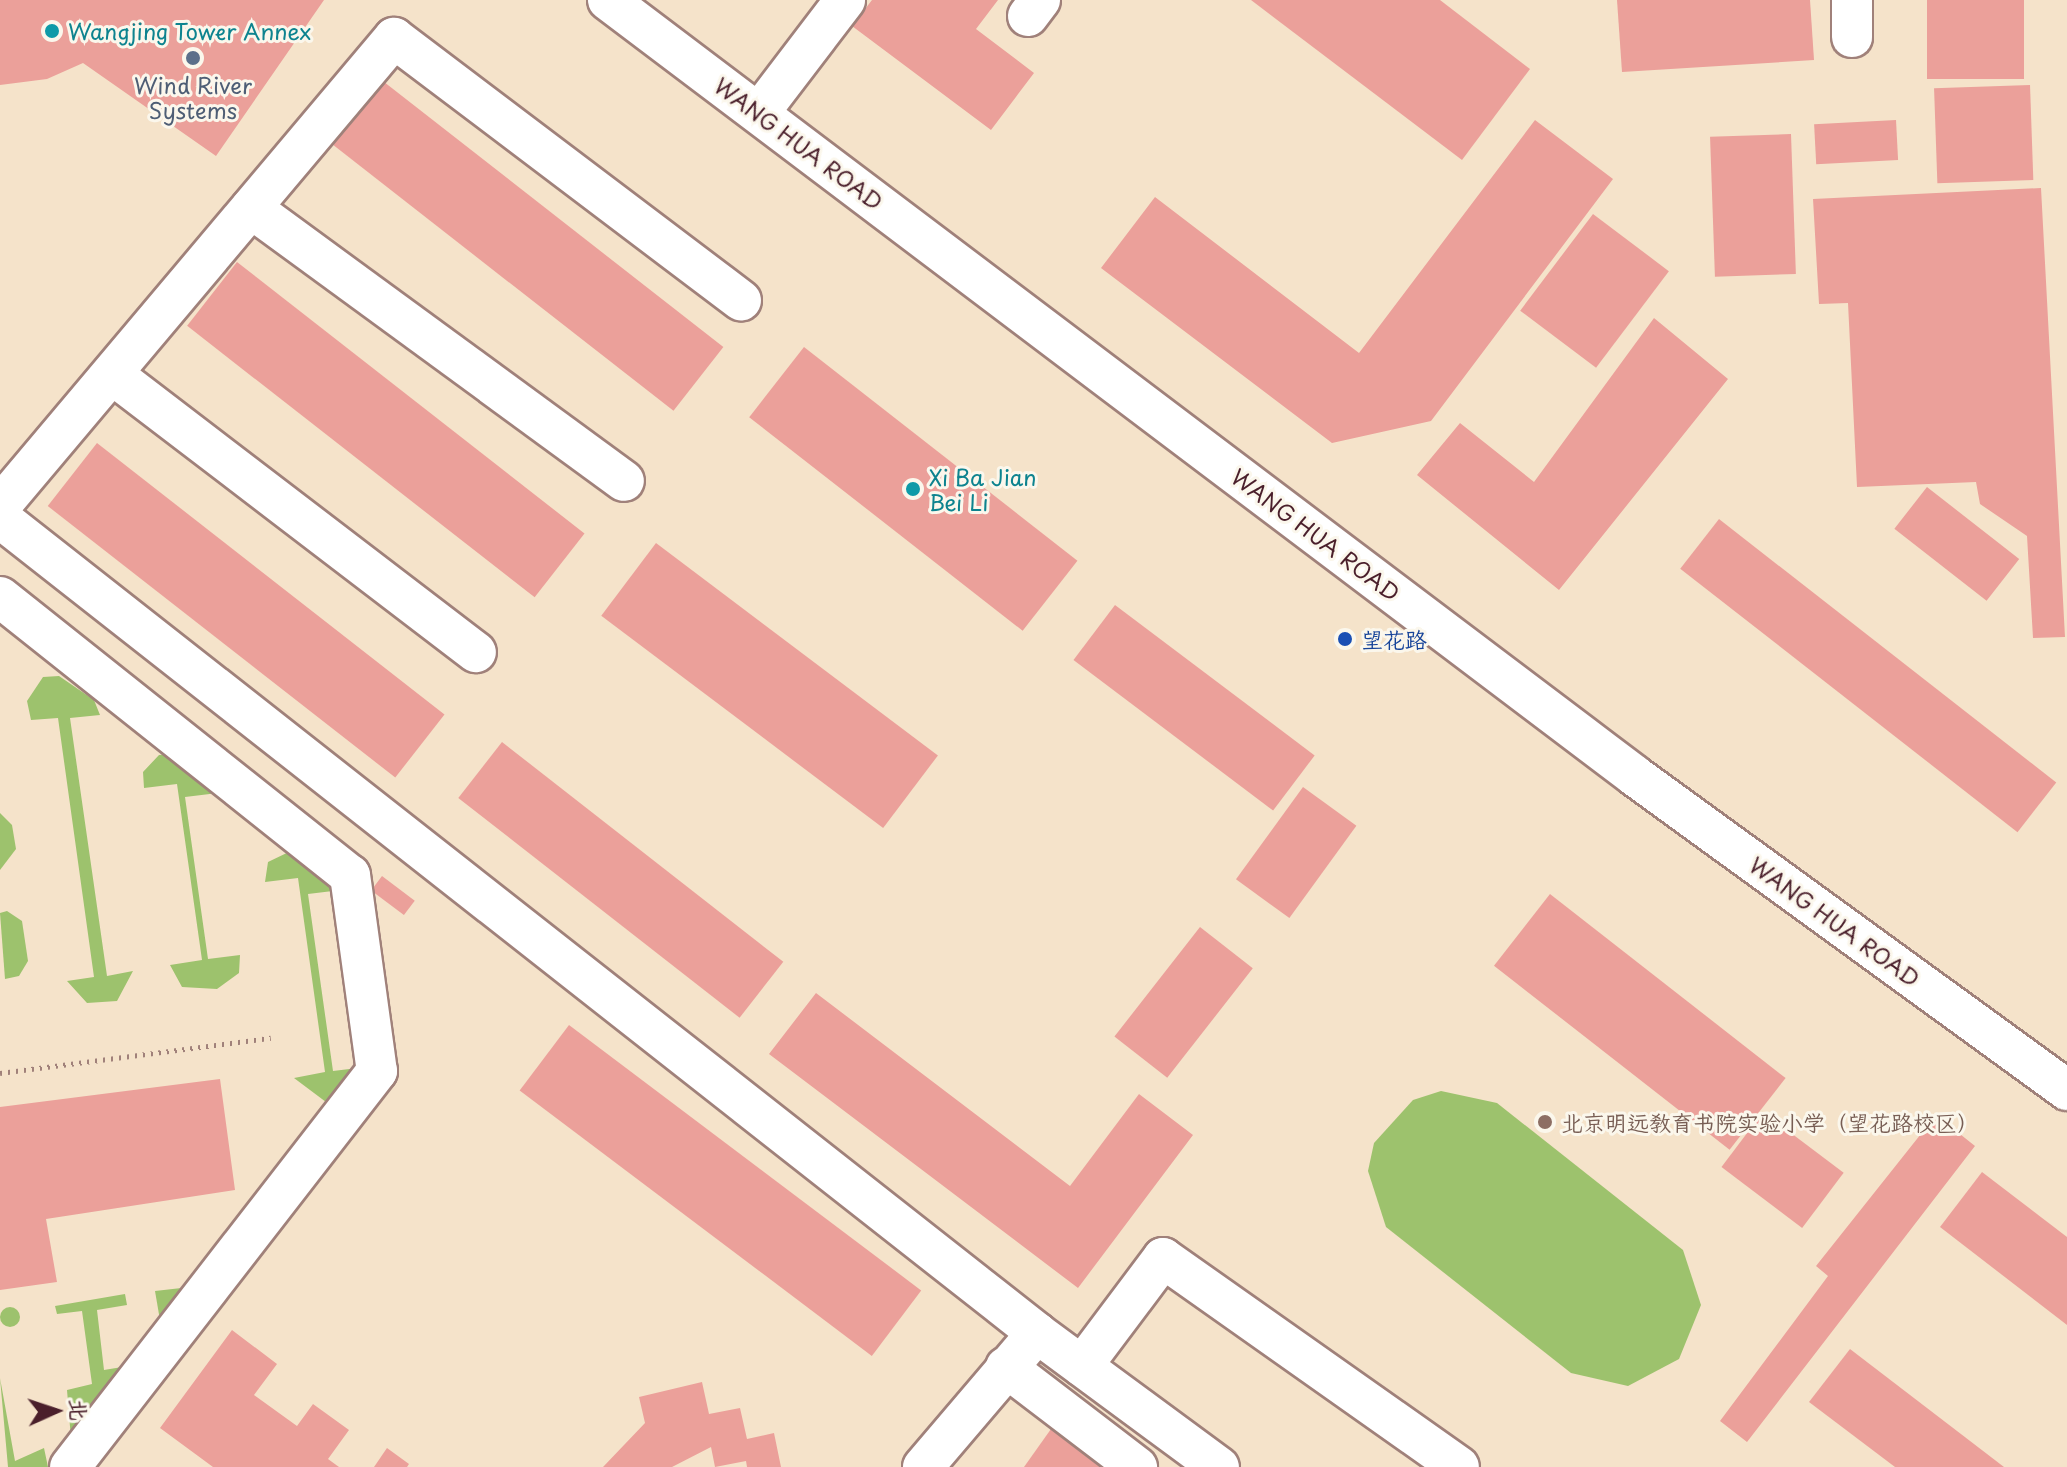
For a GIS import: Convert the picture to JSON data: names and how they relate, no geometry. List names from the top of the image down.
{
  "streets": {
    "street": ["WANG HUA ROAD"]
  },
  "places": [
    "Wangjing Tower Annex",
    "Wind River Systems",
    "Xi Ba Jian Bei Li",
    "望花路",
    "北京明远教育书院实验小学（望花路校区）"
  ],
  "north": "right"
}
